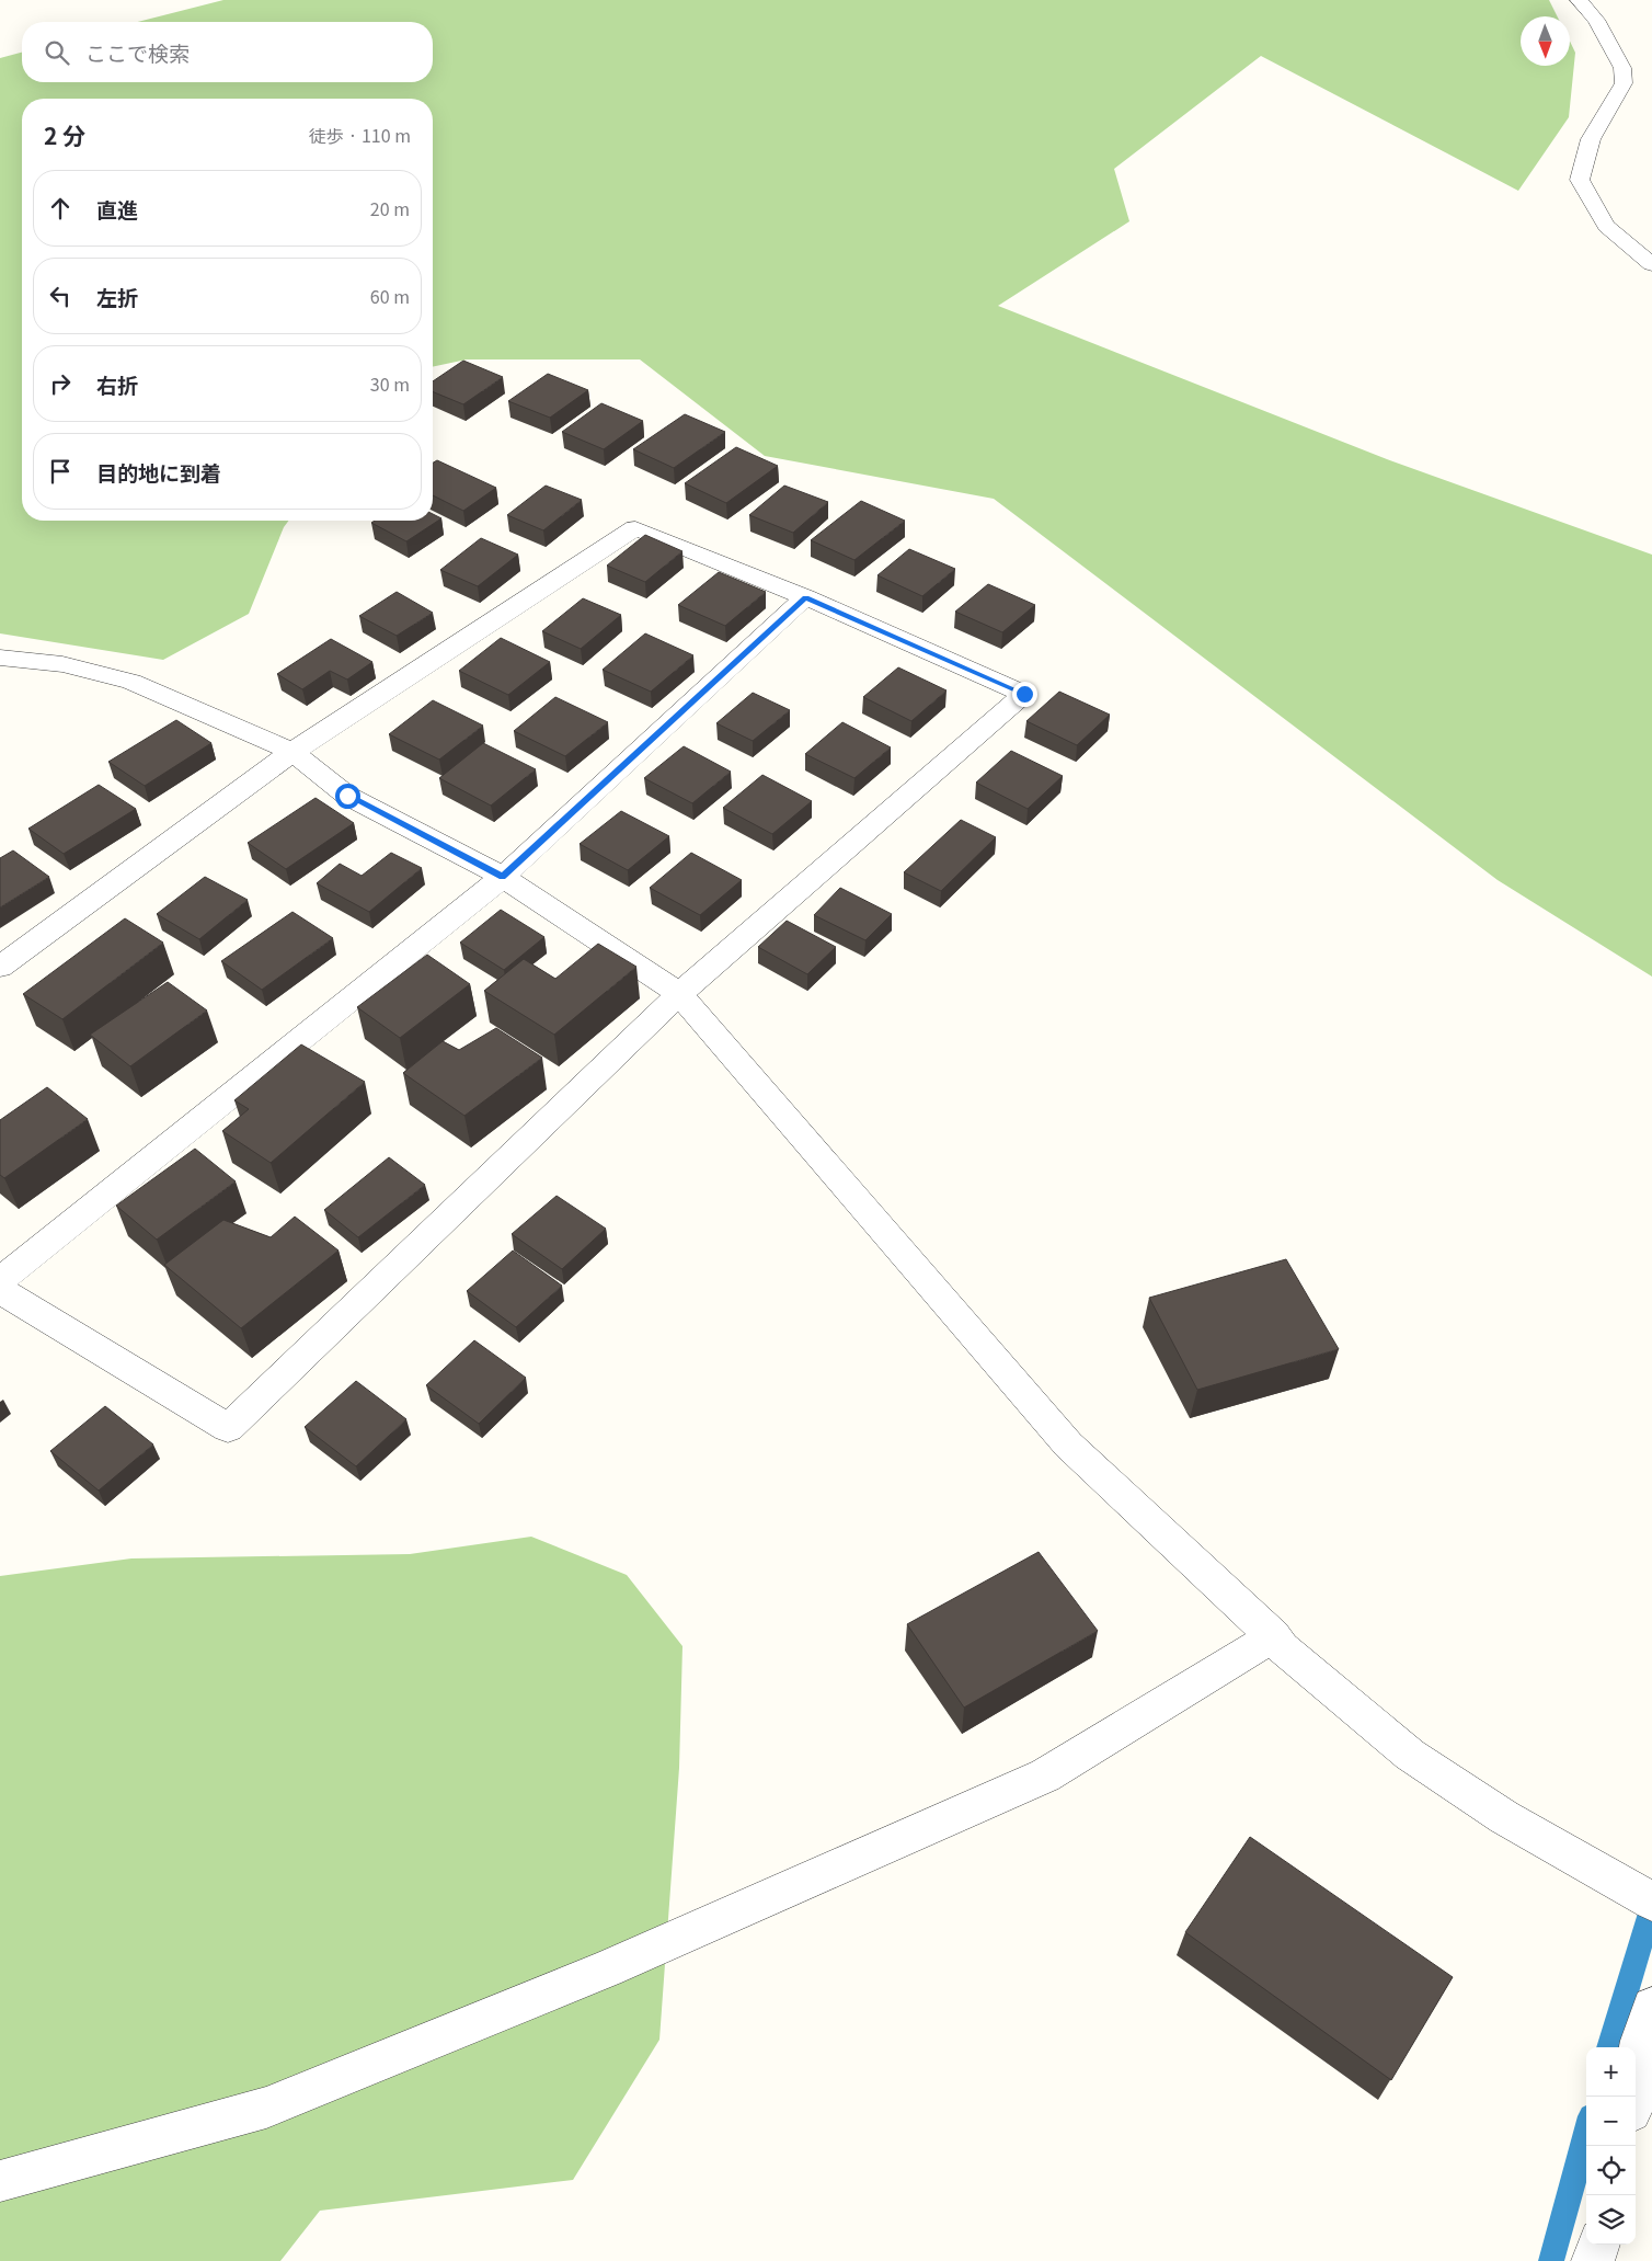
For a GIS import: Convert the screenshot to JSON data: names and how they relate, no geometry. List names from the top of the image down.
{
  "north": "bottom",
  "page": {
    "search": "ここで検索",
    "heading": ["2 分", "徒歩 · 110 m"],
    "list": [
      ["直進", "20 m"],
      ["左折", "60 m"],
      ["右折", "30 m"],
      "目的地に到着"
    ],
    "map_buttons": ["+", "−"]
  }
}
